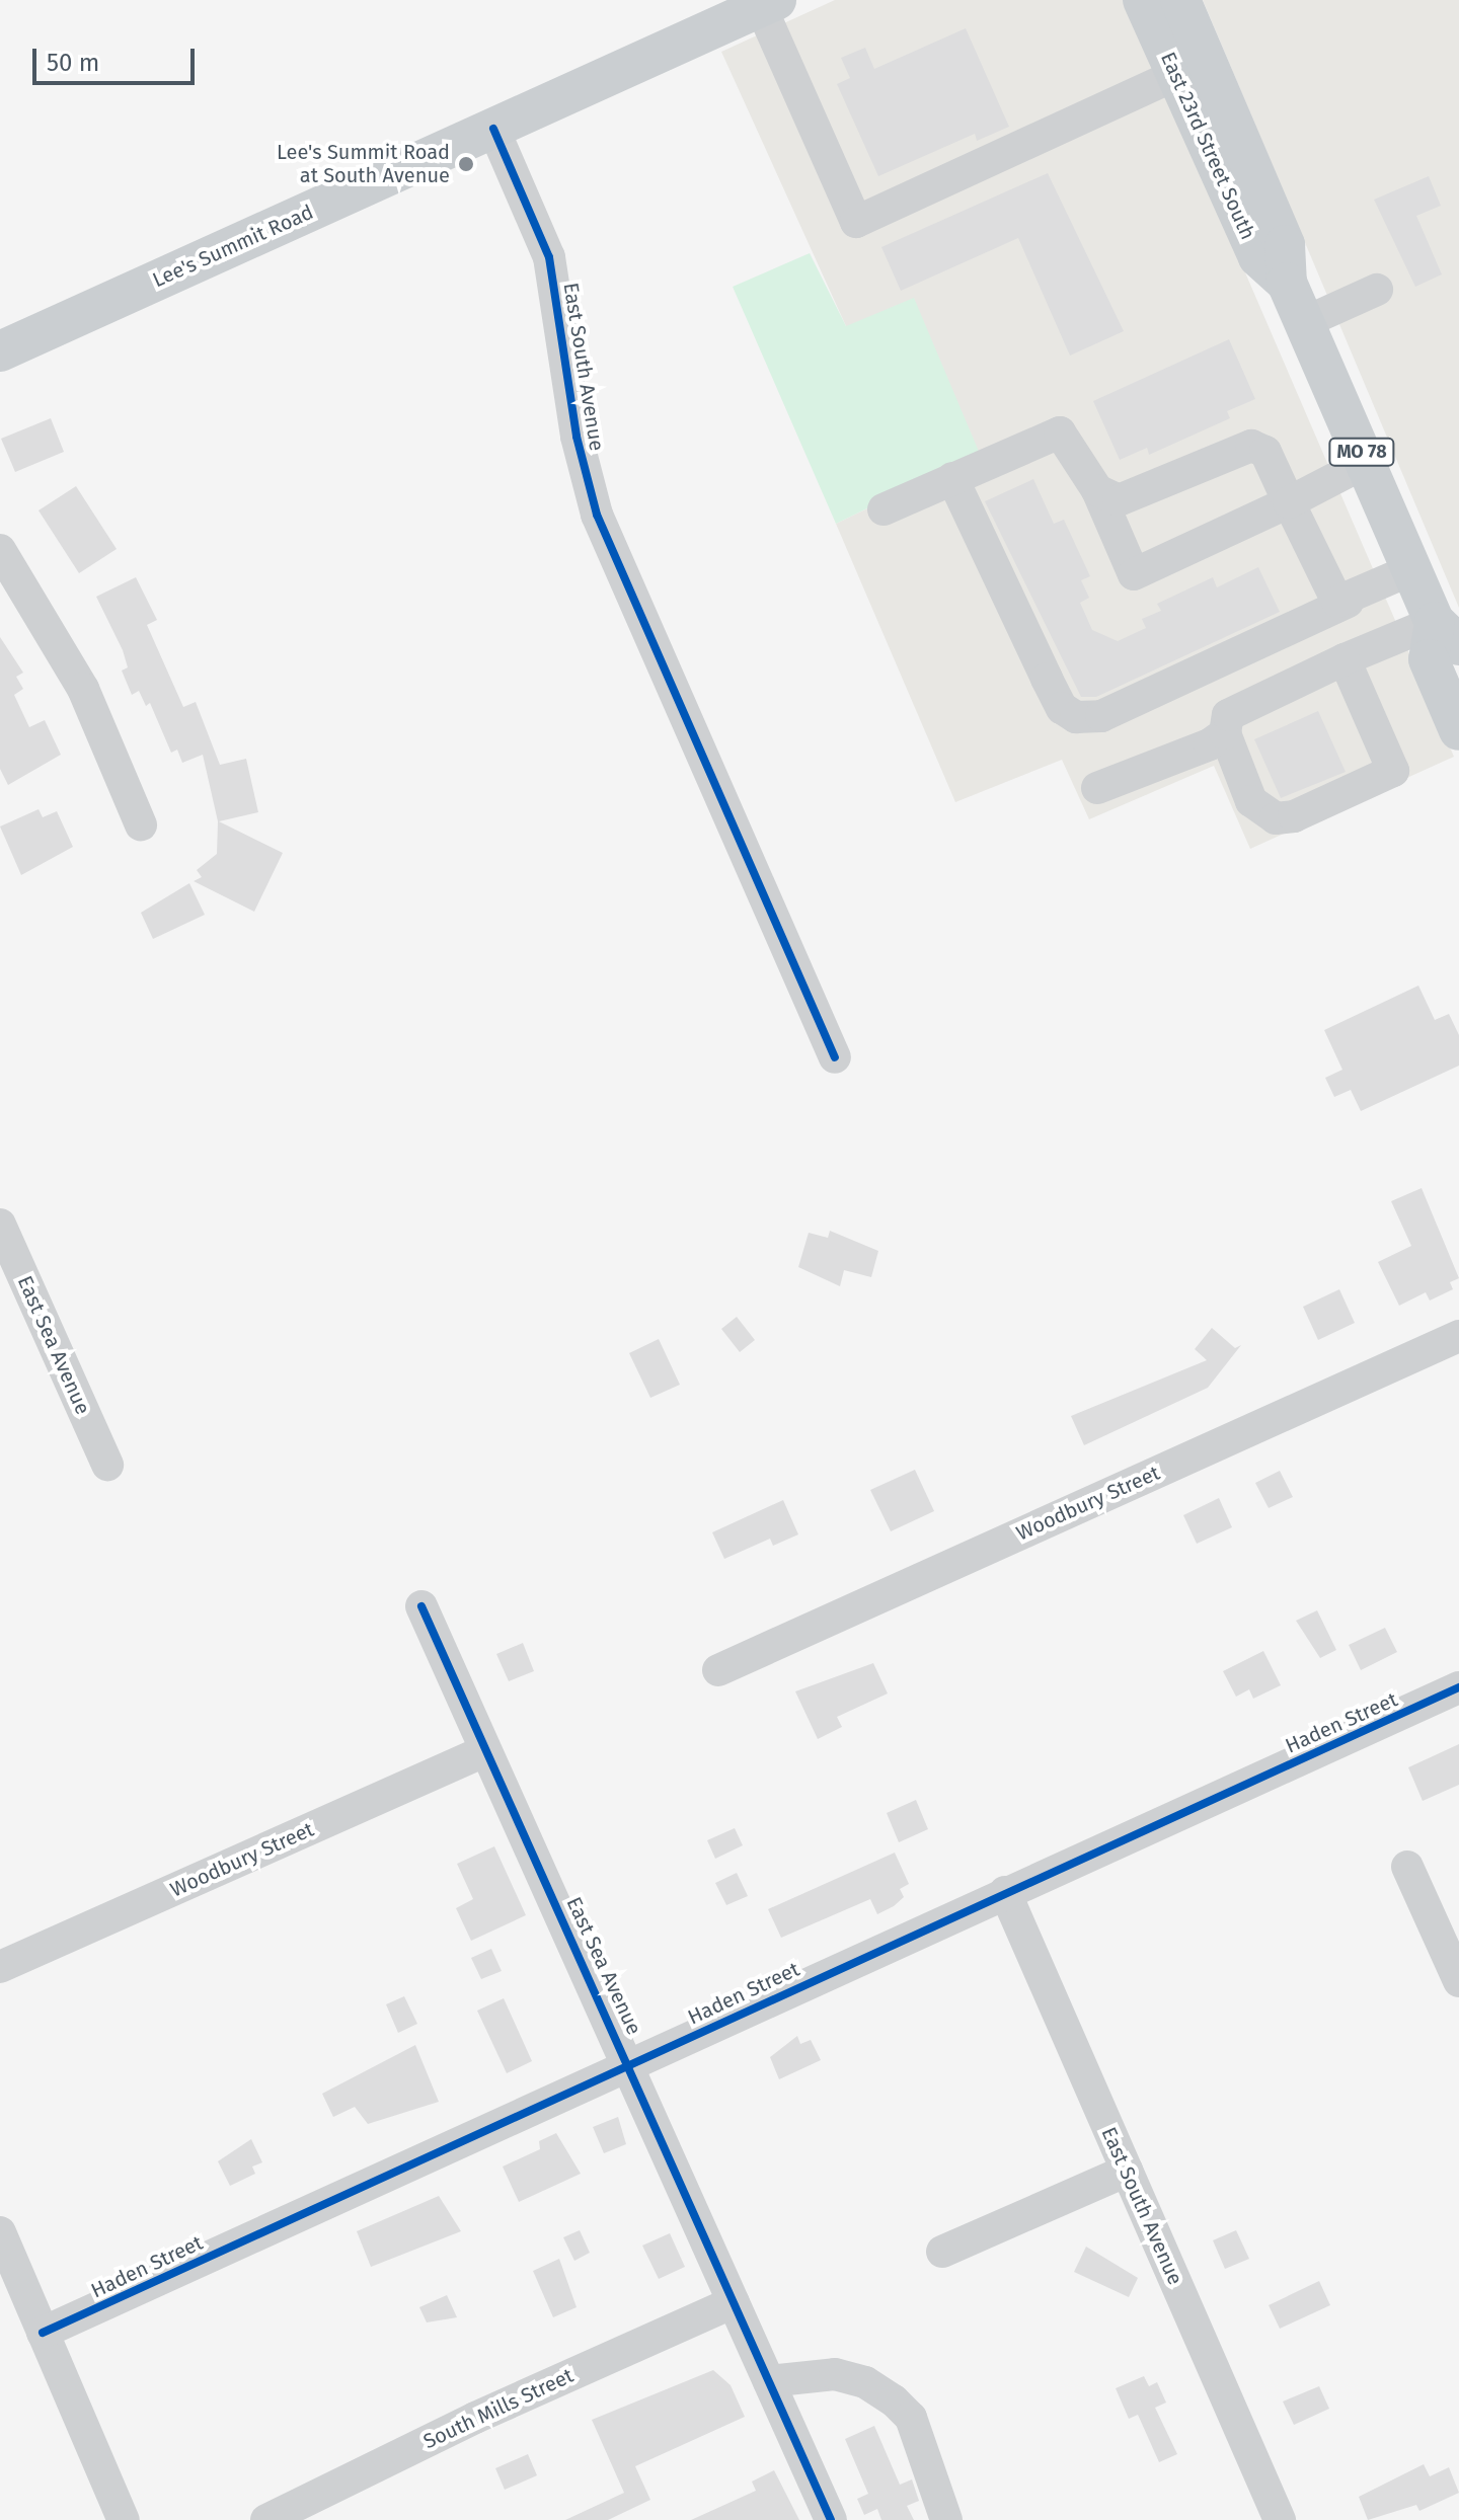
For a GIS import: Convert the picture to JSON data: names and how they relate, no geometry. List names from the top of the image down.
{
  "streets": {
    "main road": ["East 23rd Street South", "Lee's Summit Road", "MO 78"],
    "street": [
      "East South Avenue",
      "East Sea Avenue",
      "Woodbury Street",
      "Haden Street",
      "South Mills Street"
    ]
  },
  "crossings": [
    ["Lee's Summit Road", "East South Avenue"],
    ["East South Avenue", "Haden Street"],
    ["East Sea Avenue", "Woodbury Street"],
    ["East Sea Avenue", "Haden Street"],
    ["East Sea Avenue", "South Mills Street"]
  ],
  "places": ["Lee's Summit Road at South Avenue"],
  "scale_bar": "50 m"
}
